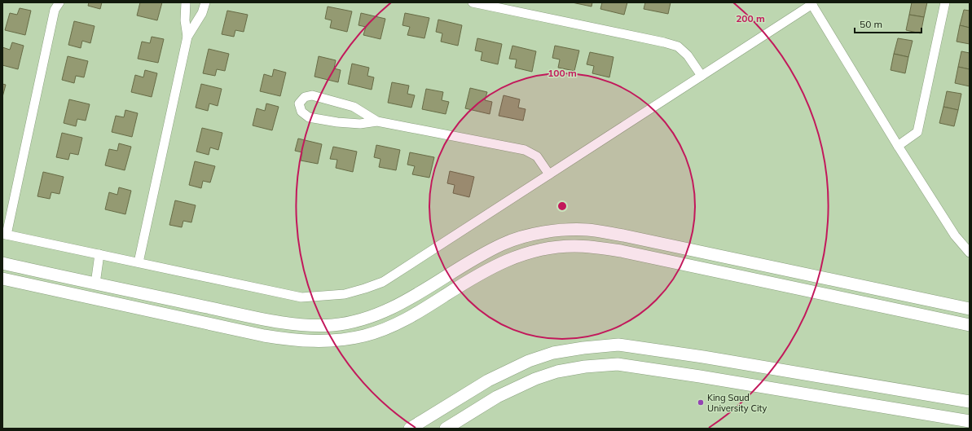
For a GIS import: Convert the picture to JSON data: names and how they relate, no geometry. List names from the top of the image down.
{
  "places": ["King Saud University City"],
  "scale_bar": "50 m",
  "rings": ["200 m", "100 m"]
}
